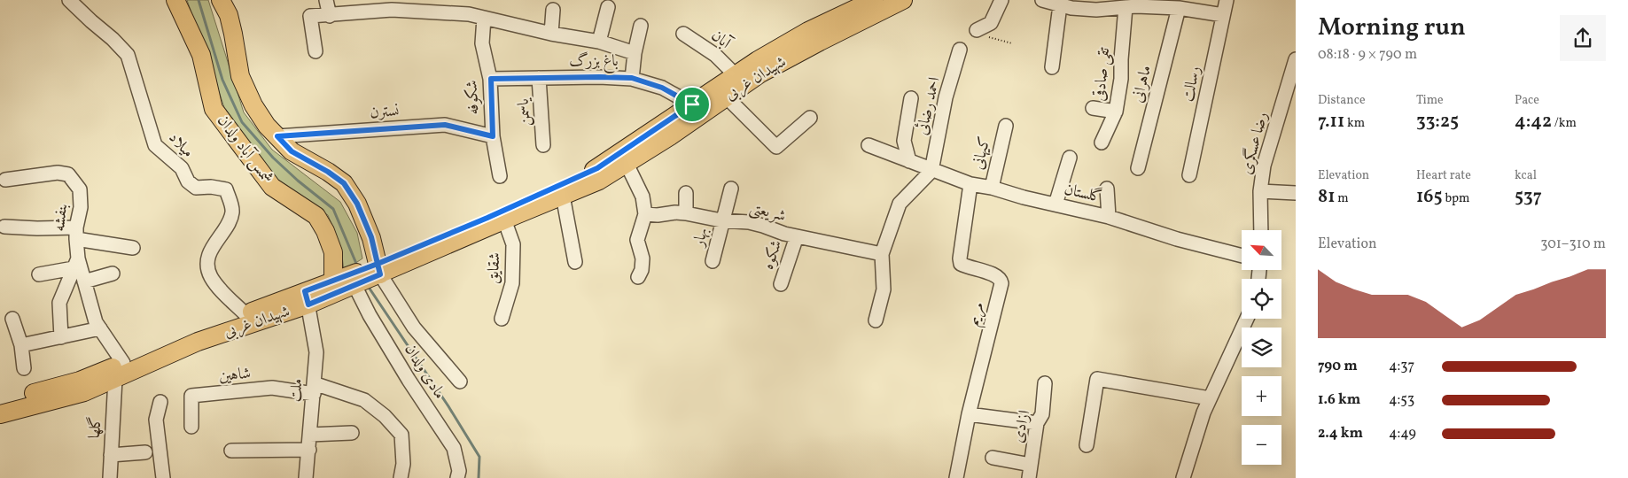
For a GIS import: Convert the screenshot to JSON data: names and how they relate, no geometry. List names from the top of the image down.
{
  "streets": {
    "main road": ["شهیدان غربی", "شمس آباد ولدان"],
    "street": [
      "آبان",
      "باغ بزرگ",
      "تقی صادقی",
      "ماهرانی",
      "رسالت",
      "شکوفه",
      "احمد رضائی",
      "نسترن",
      "یاسمن",
      "رضا عسگری",
      "میلاد",
      "کیهانی",
      "گلستان",
      "شریعتی",
      "بنفشه",
      "بهار",
      "شکوه",
      "شقایق",
      "مریم",
      "مادی ولدان",
      "شاهین",
      "ملت",
      "ازادی",
      "گلها"
    ]
  },
  "crossings": [
    ["آبان", "شهیدان غربی"],
    ["باغ بزرگ", "شهیدان غربی"],
    ["باغ بزرگ", "شکوفه"],
    ["باغ بزرگ", "یاسمن"],
    ["شهیدان غربی", "میلاد"],
    ["شهیدان غربی", "شمس آباد ولدان"],
    ["شهیدان غربی", "بنفشه"],
    ["شهیدان غربی", "شقایق"],
    ["شهیدان غربی", "مادی ولدان"],
    ["شهیدان غربی", "ملت"],
    ["شهیدان غربی", "گلها"],
    ["شکوفه", "نسترن"],
    ["احمد رضائی", "گلستان"],
    ["کیهانی", "گلستان"],
    ["گلستان", "مریم"],
    ["شریعتی", "بهار"],
    ["شریعتی", "شکوه"],
    ["شاهین", "ملت"]
  ],
  "north": "top left",
  "page": {
    "heading": ["Morning run", "08:18 · 9 × 790 m"],
    "stats": [
      ["Distance", "7.11 km"],
      ["Time", "33:25"],
      ["Pace", "4:42 /km"],
      ["Elevation", "81 m"],
      ["Heart rate", "165 bpm"],
      ["kcal", "537"]
    ],
    "chart": ["Elevation", "301–310 m"],
    "map_buttons": ["+", "−"],
    "list": [
      {
        "name": "790 m",
        "note": "4:37"
      },
      {
        "name": "1.6 km",
        "note": "4:53"
      },
      {
        "name": "2.4 km",
        "note": "4:49"
      }
    ]
  }
}
